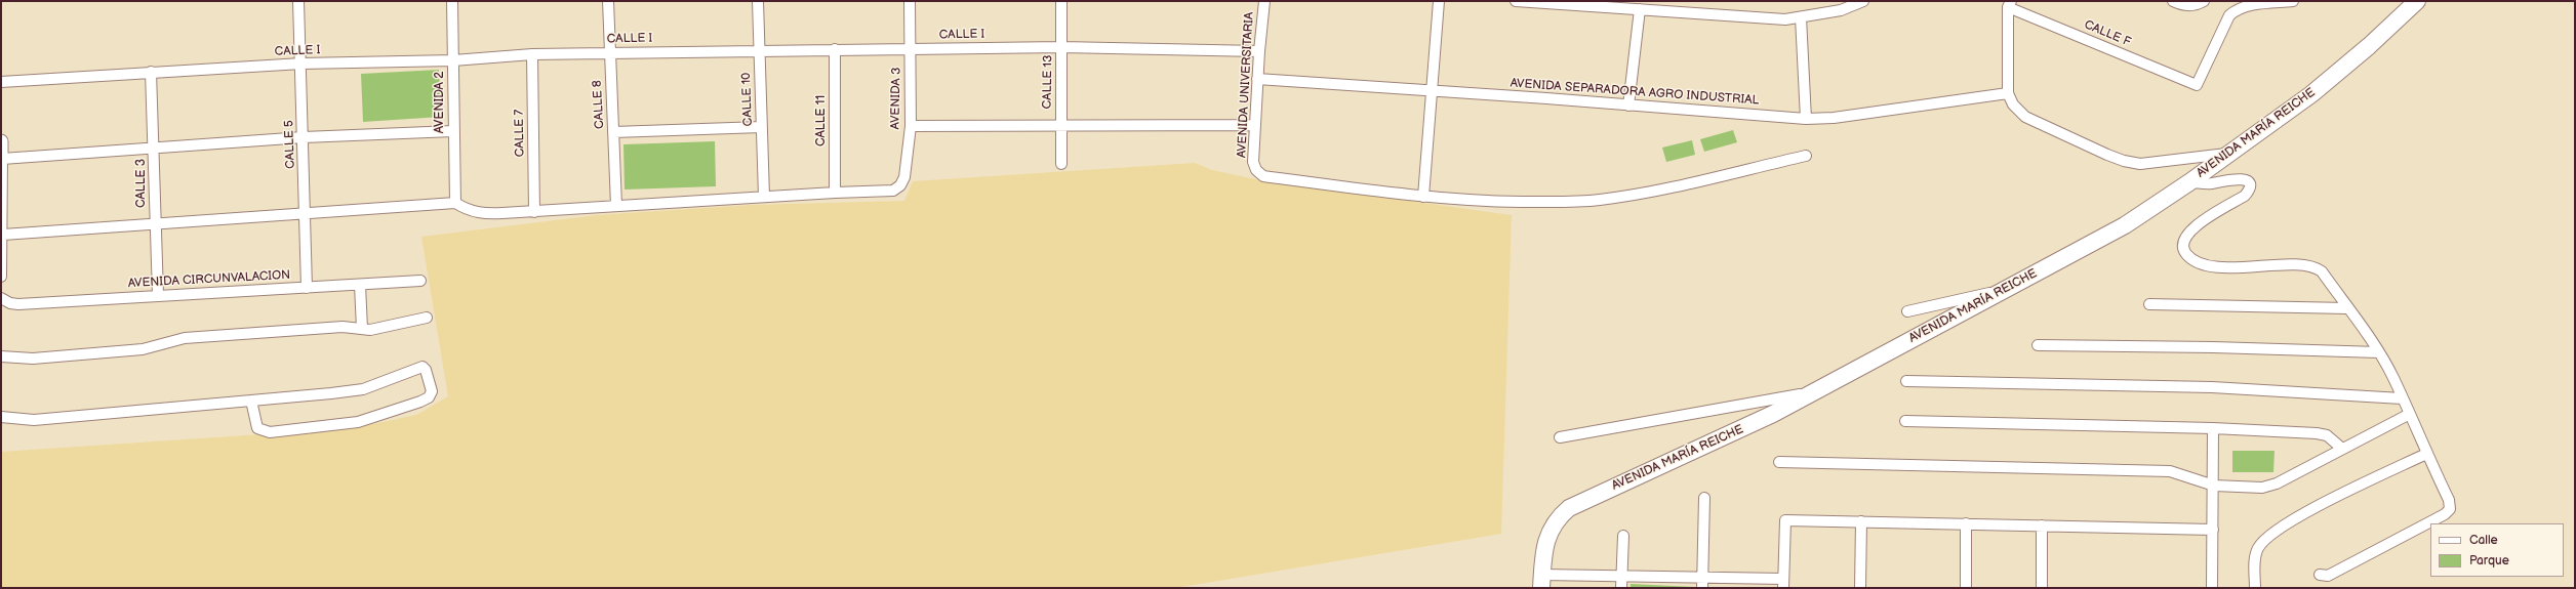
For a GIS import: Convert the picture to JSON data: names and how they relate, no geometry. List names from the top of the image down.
{
  "streets": {
    "main road": ["AVENIDA MARÍA REICHE"],
    "street": [
      "CALLE F",
      "CALLE I",
      "CALLE 13",
      "AVENIDA UNIVERSITARIA",
      "AVENIDA SEPARADORA AGRO INDUSTRIAL",
      "AVENIDA 3",
      "CALLE 10",
      "AVENIDA 2",
      "CALLE 8",
      "CALLE 11",
      "CALLE 7",
      "CALLE 5",
      "CALLE 3",
      "AVENIDA CIRCUNVALACION"
    ]
  },
  "crossings": [
    ["CALLE I", "CALLE 13"],
    ["CALLE I", "AVENIDA UNIVERSITARIA"],
    ["CALLE I", "AVENIDA 3"],
    ["CALLE I", "CALLE 10"],
    ["CALLE I", "AVENIDA 2"],
    ["CALLE I", "CALLE 8"],
    ["CALLE I", "CALLE 11"],
    ["CALLE I", "CALLE 7"],
    ["CALLE I", "CALLE 5"],
    ["CALLE I", "CALLE 3"],
    ["AVENIDA UNIVERSITARIA", "AVENIDA SEPARADORA AGRO INDUSTRIAL"],
    ["AVENIDA 3", "CALLE 11"],
    ["CALLE 5", "AVENIDA CIRCUNVALACION"],
    ["CALLE 3", "AVENIDA CIRCUNVALACION"]
  ],
  "legend": ["Calle", "Parque"]
}
